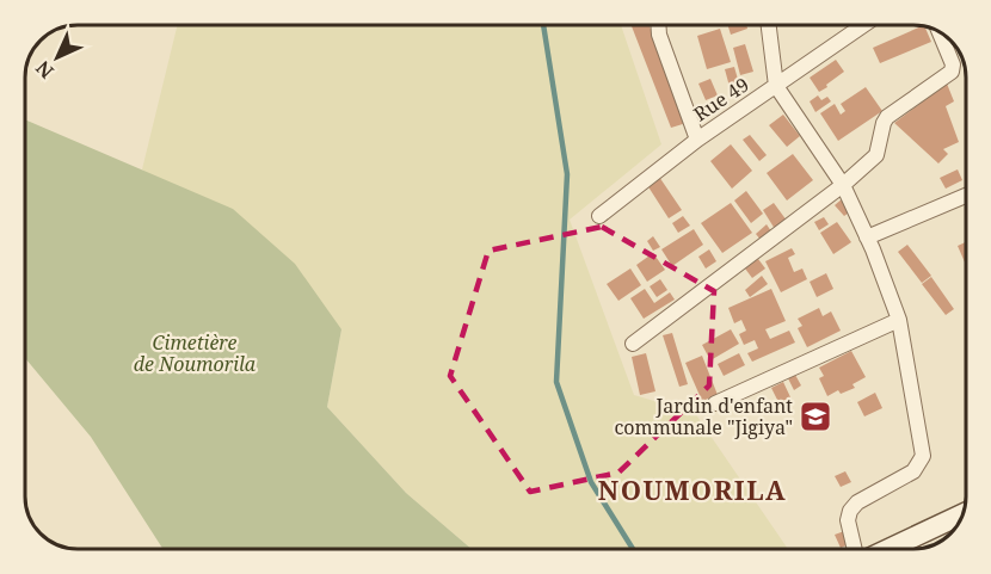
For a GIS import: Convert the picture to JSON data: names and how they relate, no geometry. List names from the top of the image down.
{
  "streets": {
    "street": ["Rue 49"]
  },
  "districts": ["NOUMORILA"],
  "parks": ["Cimetière de Noumorila"],
  "places": {
    "school or university": ["Jardin d'enfant communale \"Jigiya\""]
  },
  "north": "bottom left"
}
